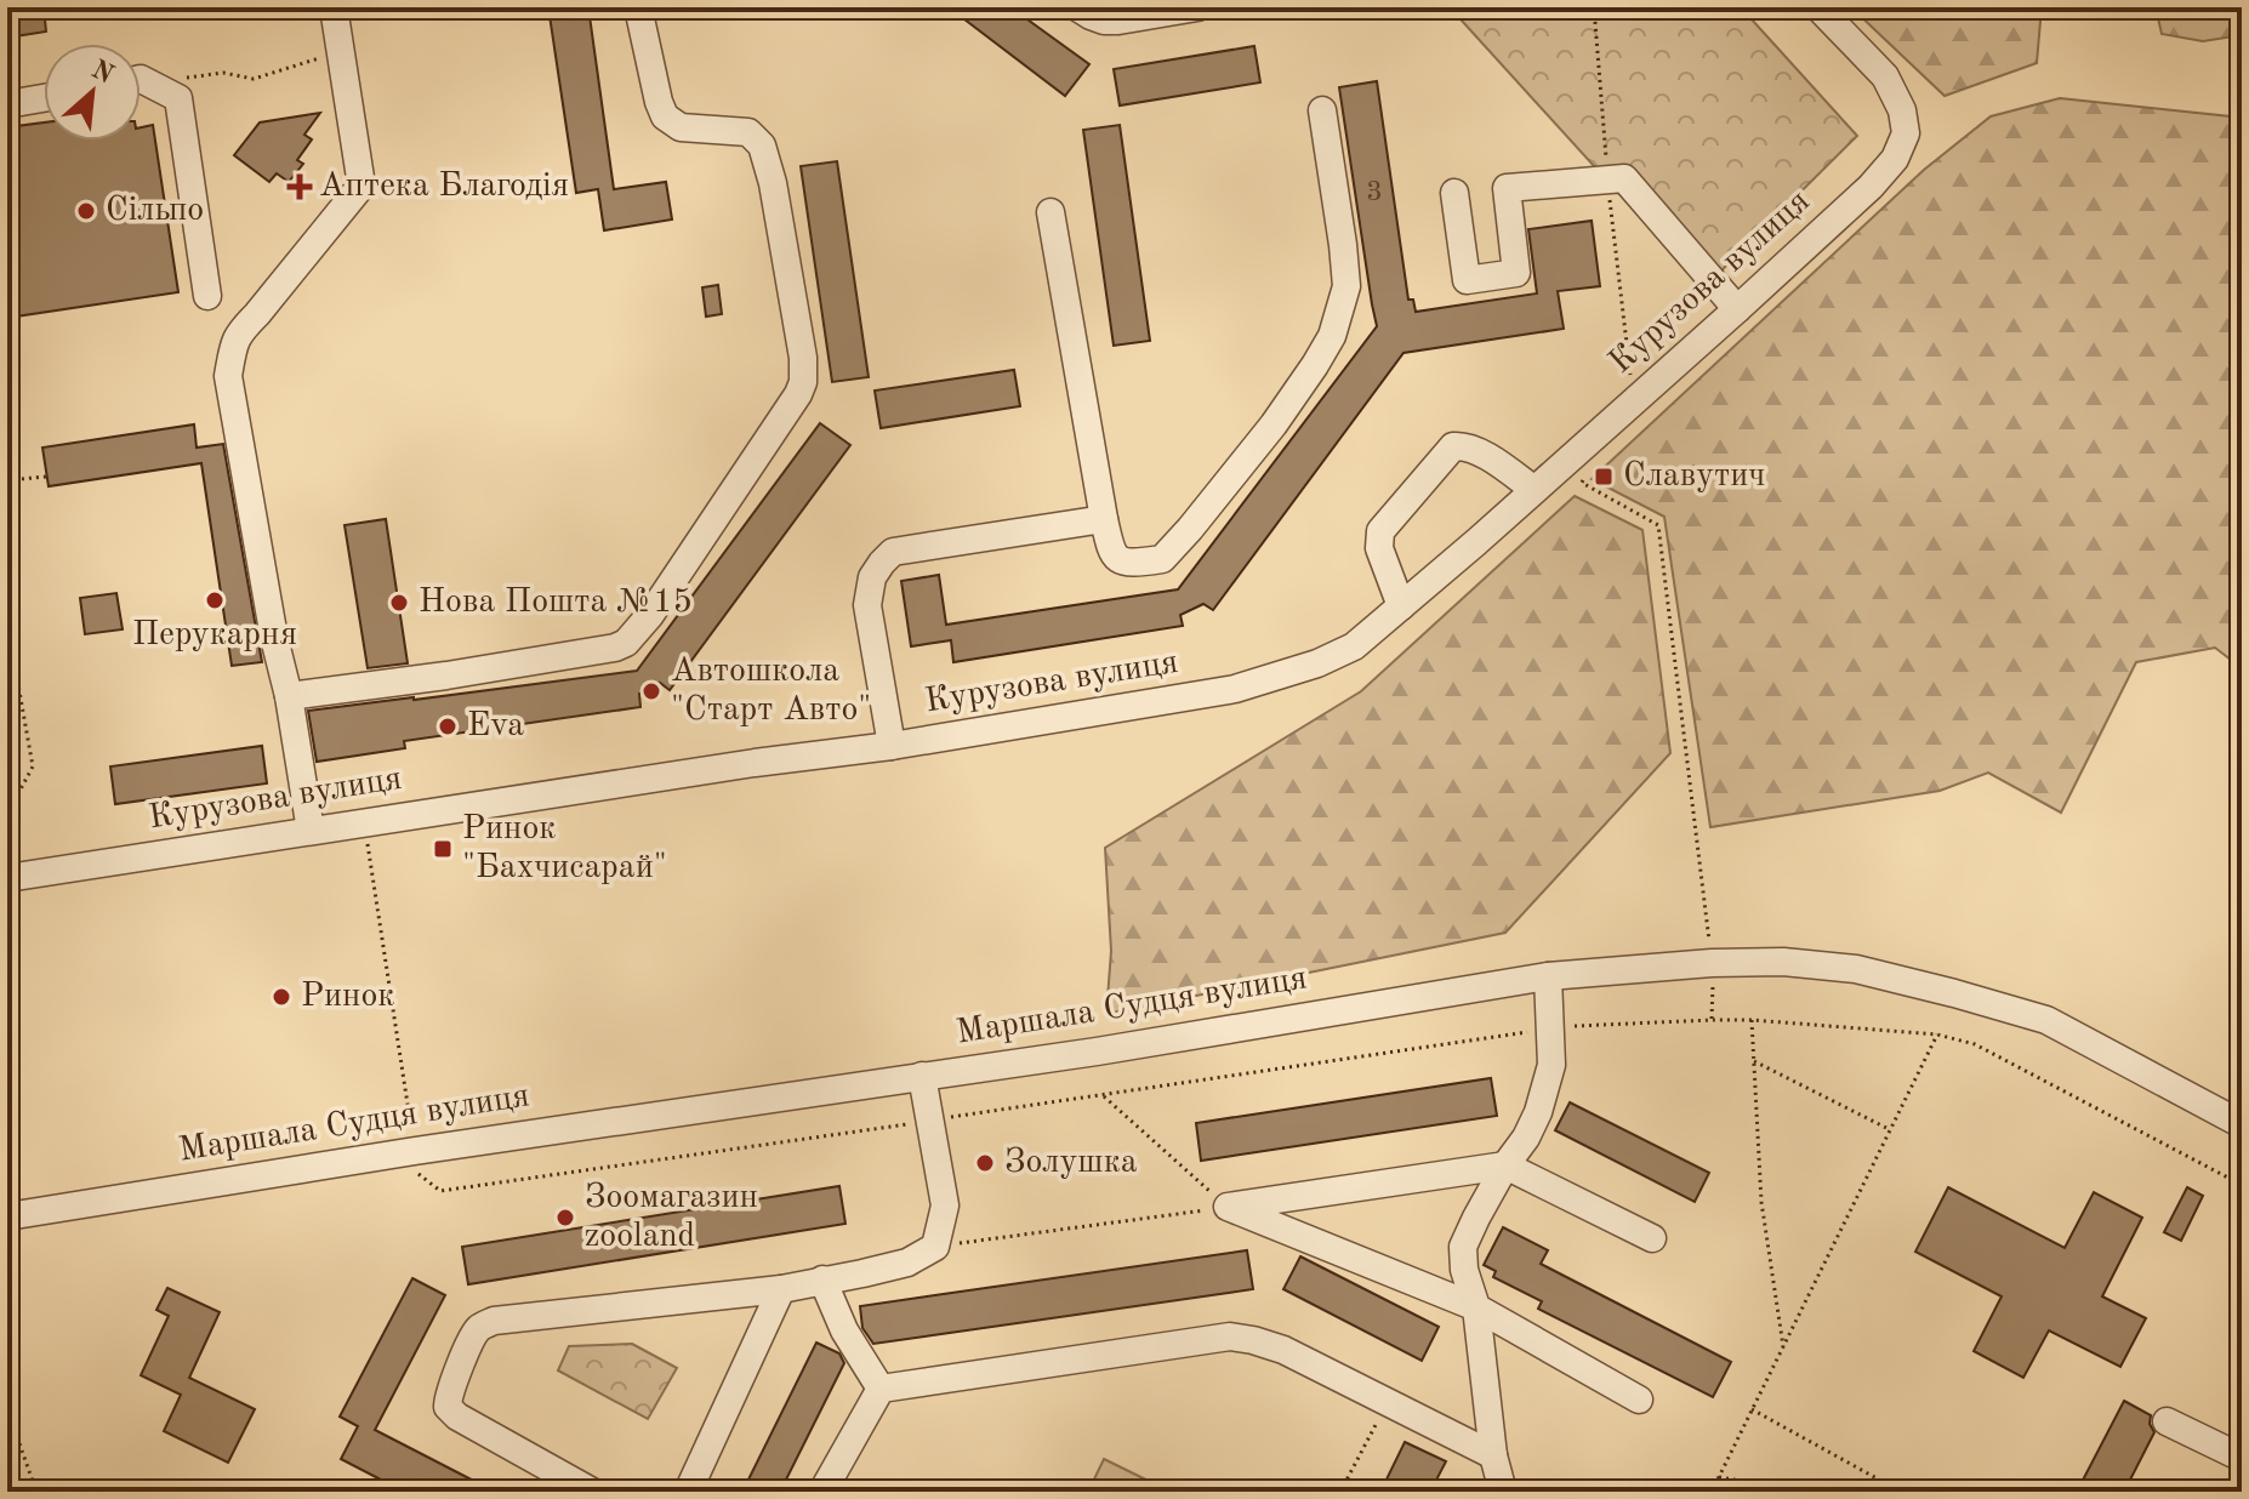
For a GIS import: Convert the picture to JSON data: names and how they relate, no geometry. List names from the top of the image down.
{
  "streets": {
    "street": ["Курузова вулиця", "Маршала Судця вулиця"]
  },
  "places": {
    "health": ["Аптека Благодiя"],
    "other": [
      "Сільпо",
      "Перукарня",
      "Нова Пошта №15",
      "Автошкола \"Старт Авто\"",
      "Eva",
      "Ринок",
      "Золушка",
      "Зоомагазин zooland"
    ],
    "transit": ["Славутич", "Ринок \"Бахчисарай\""]
  },
  "house_numbers": ["3"],
  "north": "top right"
}
